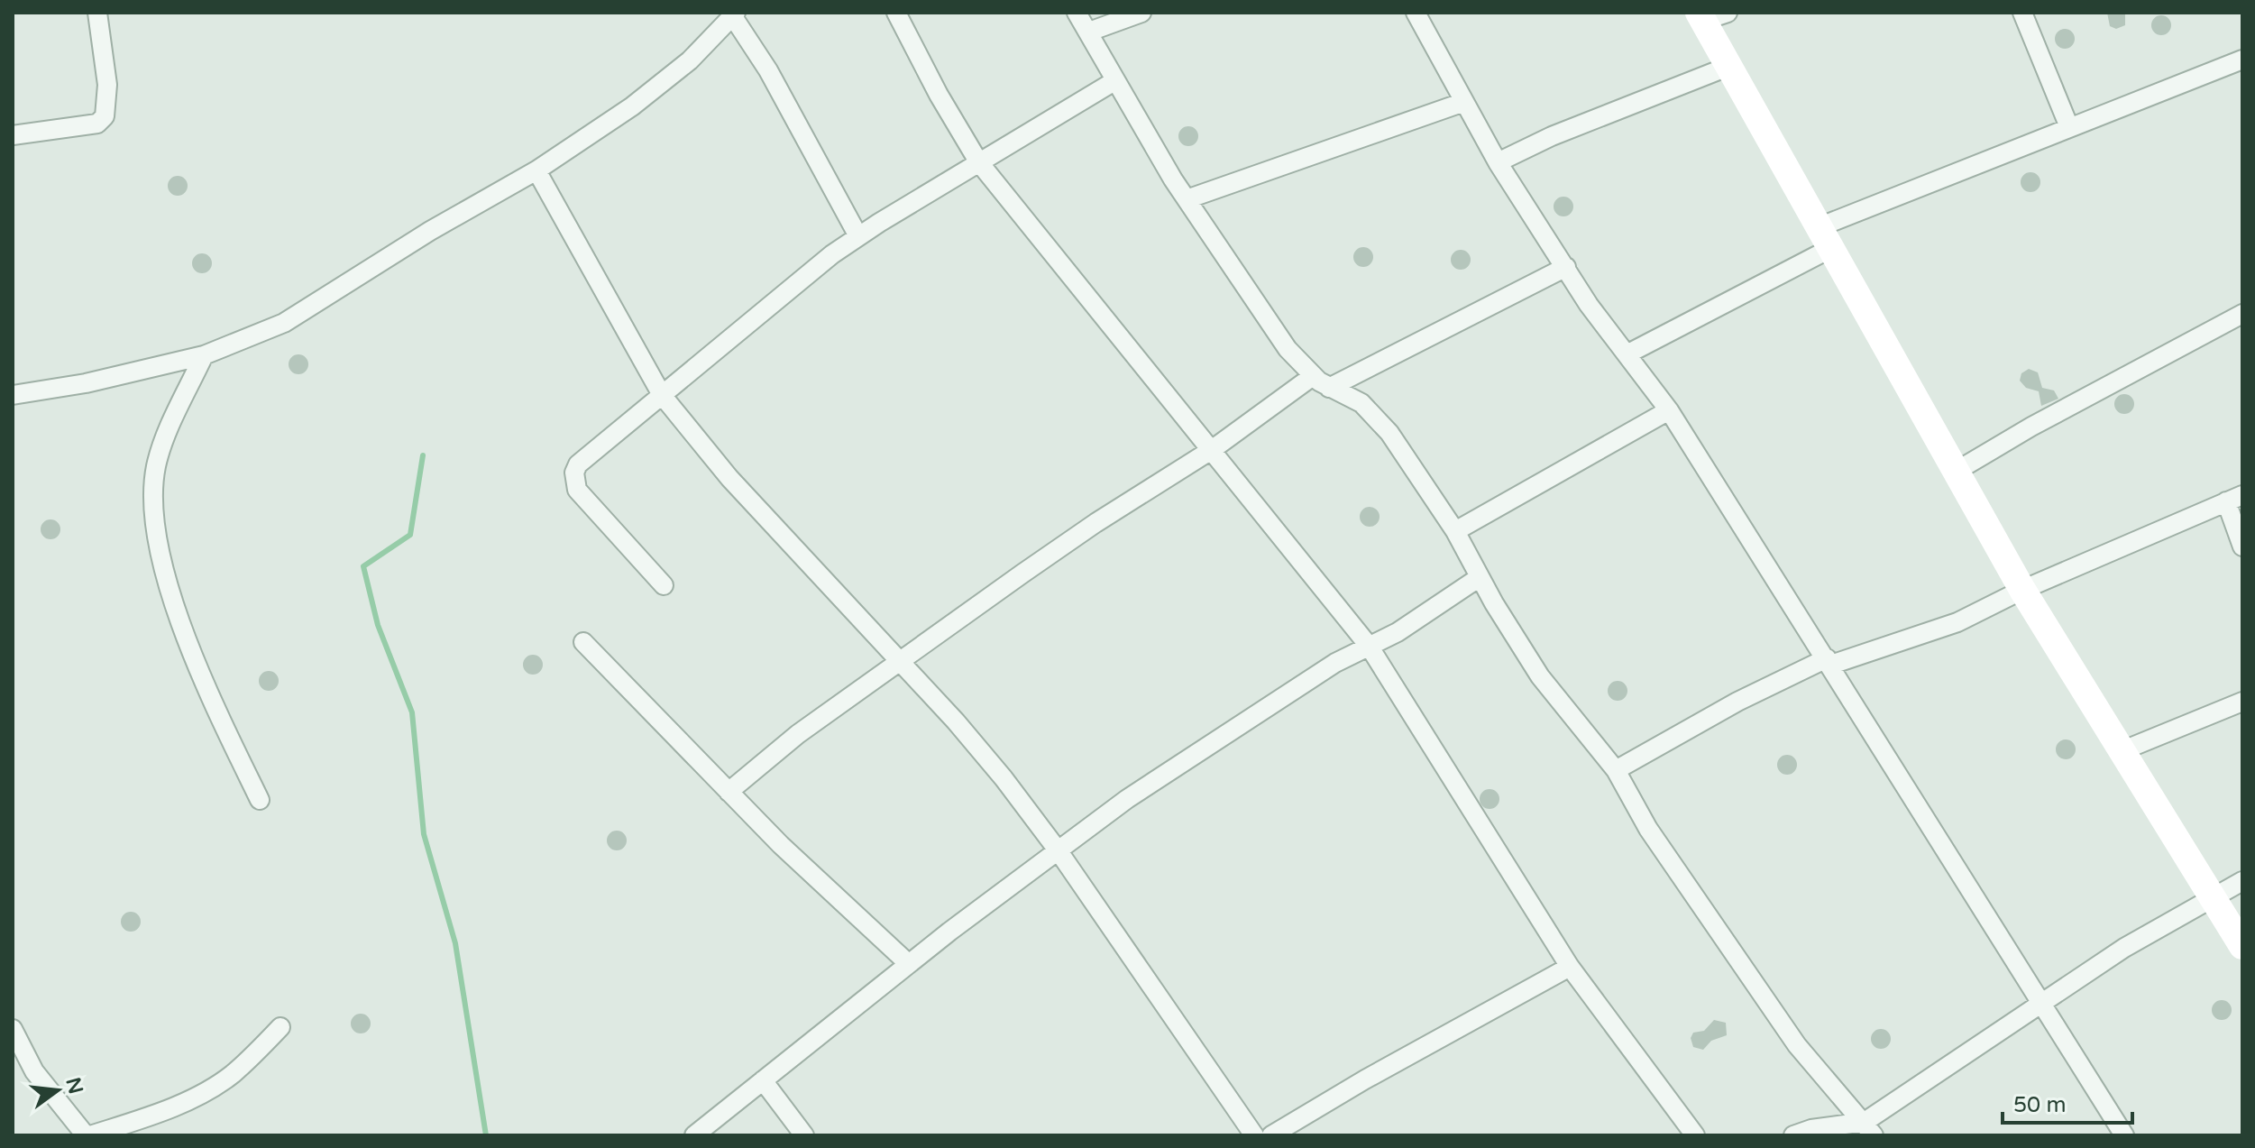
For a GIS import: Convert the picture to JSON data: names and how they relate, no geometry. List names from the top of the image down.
{
  "scale_bar": "50 m",
  "north": "right"
}
